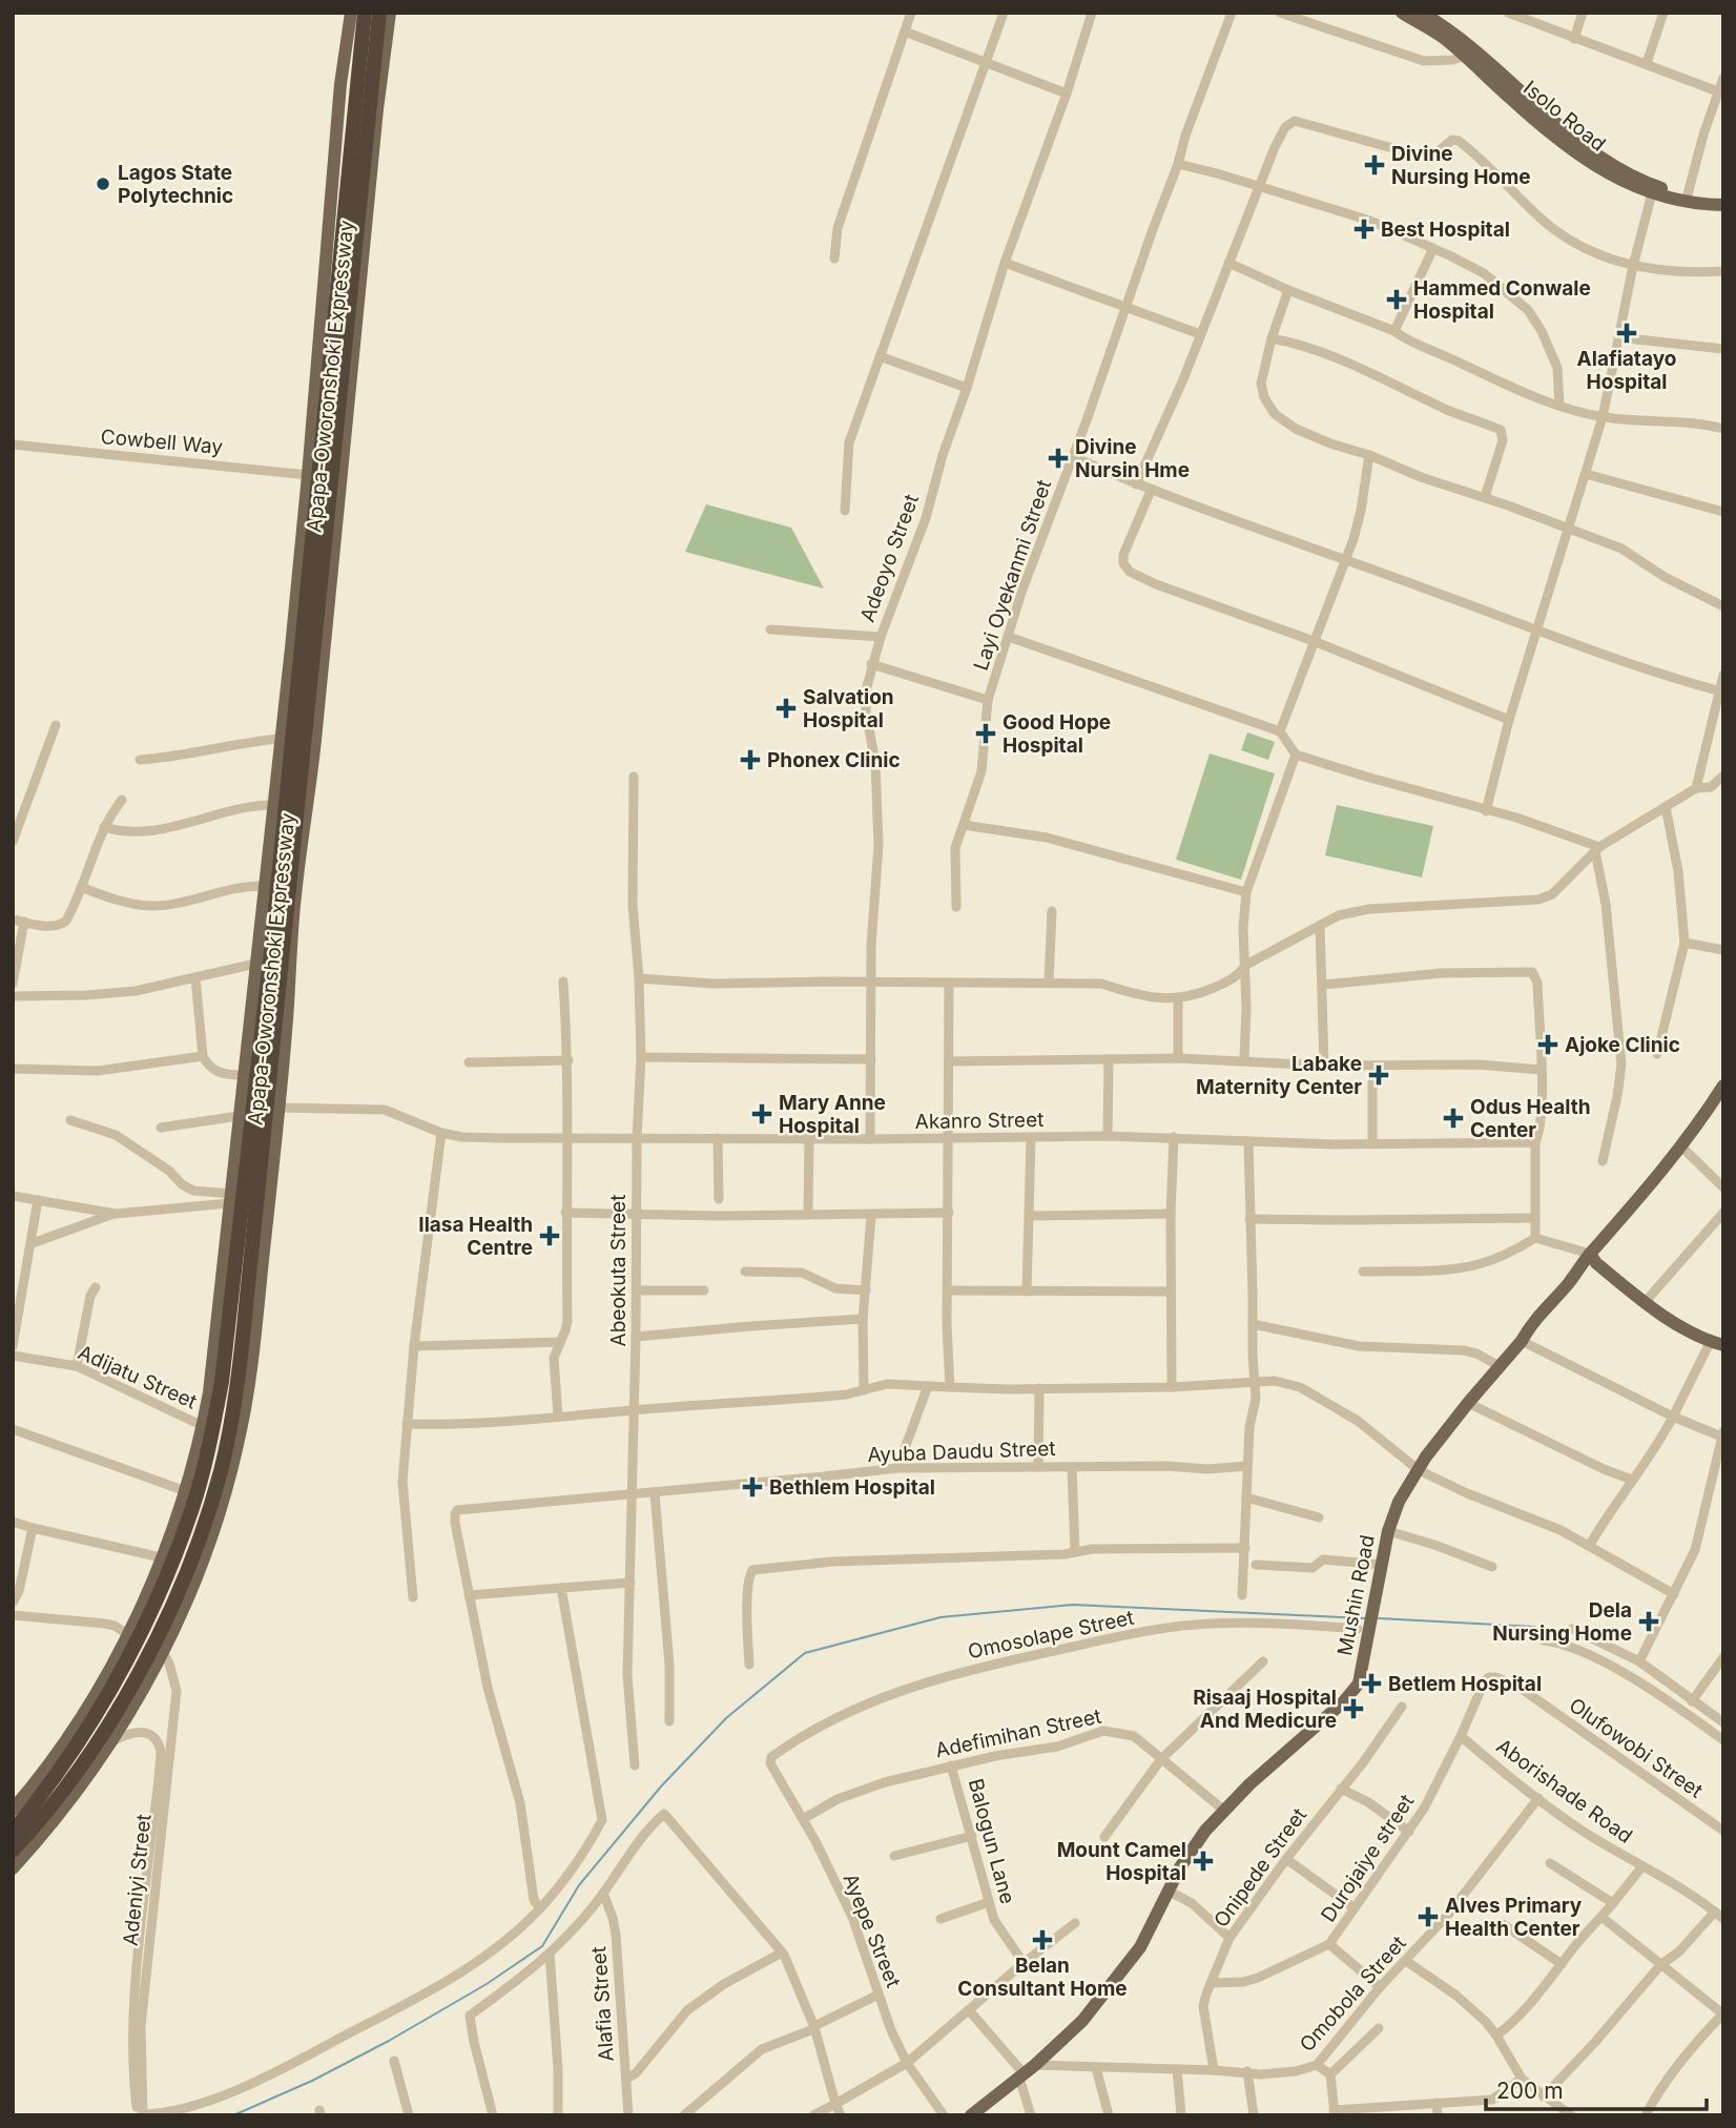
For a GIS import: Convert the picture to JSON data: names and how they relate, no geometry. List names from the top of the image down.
{
  "streets": {
    "highway": ["Apapa-Oworonshoki Expressway"],
    "main road": ["Isolo Road", "Mushin Road"],
    "street": [
      "Cowbell Way",
      "Adeoyo Street",
      "Layi Oyekanmi Street",
      "Akanro Street",
      "Abeokuta Street",
      "Adijatu Street",
      "Ayuba Daudu Street",
      "Omosolape Street",
      "Adefimihan Street",
      "Olufowobi Street",
      "Aborishade Road",
      "Balogun Lane",
      "Durojaiye street",
      "Onipede Street",
      "Adeniyi Street",
      "Ayepe Street",
      "Omobola Street",
      "Alafia Street"
    ]
  },
  "crossings": [
    ["Apapa-Oworonshoki Expressway", "Cowbell Way"],
    ["Apapa-Oworonshoki Expressway", "Akanro Street"],
    ["Apapa-Oworonshoki Expressway", "Adijatu Street"],
    ["Apapa-Oworonshoki Expressway", "Adeniyi Street"],
    ["Adeoyo Street", "Akanro Street"],
    ["Akanro Street", "Abeokuta Street"],
    ["Abeokuta Street", "Ayuba Daudu Street"],
    ["Mushin Road", "Omosolape Street"],
    ["Mushin Road", "Adefimihan Street"],
    ["Mushin Road", "Omobola Street"],
    ["Omosolape Street", "Ayepe Street"],
    ["Adefimihan Street", "Balogun Lane"],
    ["Adefimihan Street", "Ayepe Street"],
    ["Olufowobi Street", "Durojaiye street"],
    ["Aborishade Road", "Durojaiye street"],
    ["Aborishade Road", "Omobola Street"],
    ["Durojaiye street", "Onipede Street"],
    ["Onipede Street", "Omobola Street"]
  ],
  "places": {
    "health": [
      "Divine Nursing Home",
      "Best Hospital",
      "Hammed Conwale Hospital",
      "Alafiatayo Hospital",
      "Divine Nursin Hme",
      "Salvation Hospital",
      "Good Hope Hospital",
      "Phonex Clinic",
      "Ajoke Clinic",
      "Labake Maternity Center",
      "Mary Anne Hospital",
      "Odus Health Center",
      "Ilasa Health Centre",
      "Bethlem Hospital",
      "Dela Nursing Home",
      "Betlem Hospital",
      "Risaaj Hospital And Medicure",
      "Mount Camel Hospital",
      "Alves Primary Health Center",
      "Belan Consultant Home"
    ],
    "other": ["Lagos State Polytechnic"]
  },
  "scale_bar": "200 m"
}
